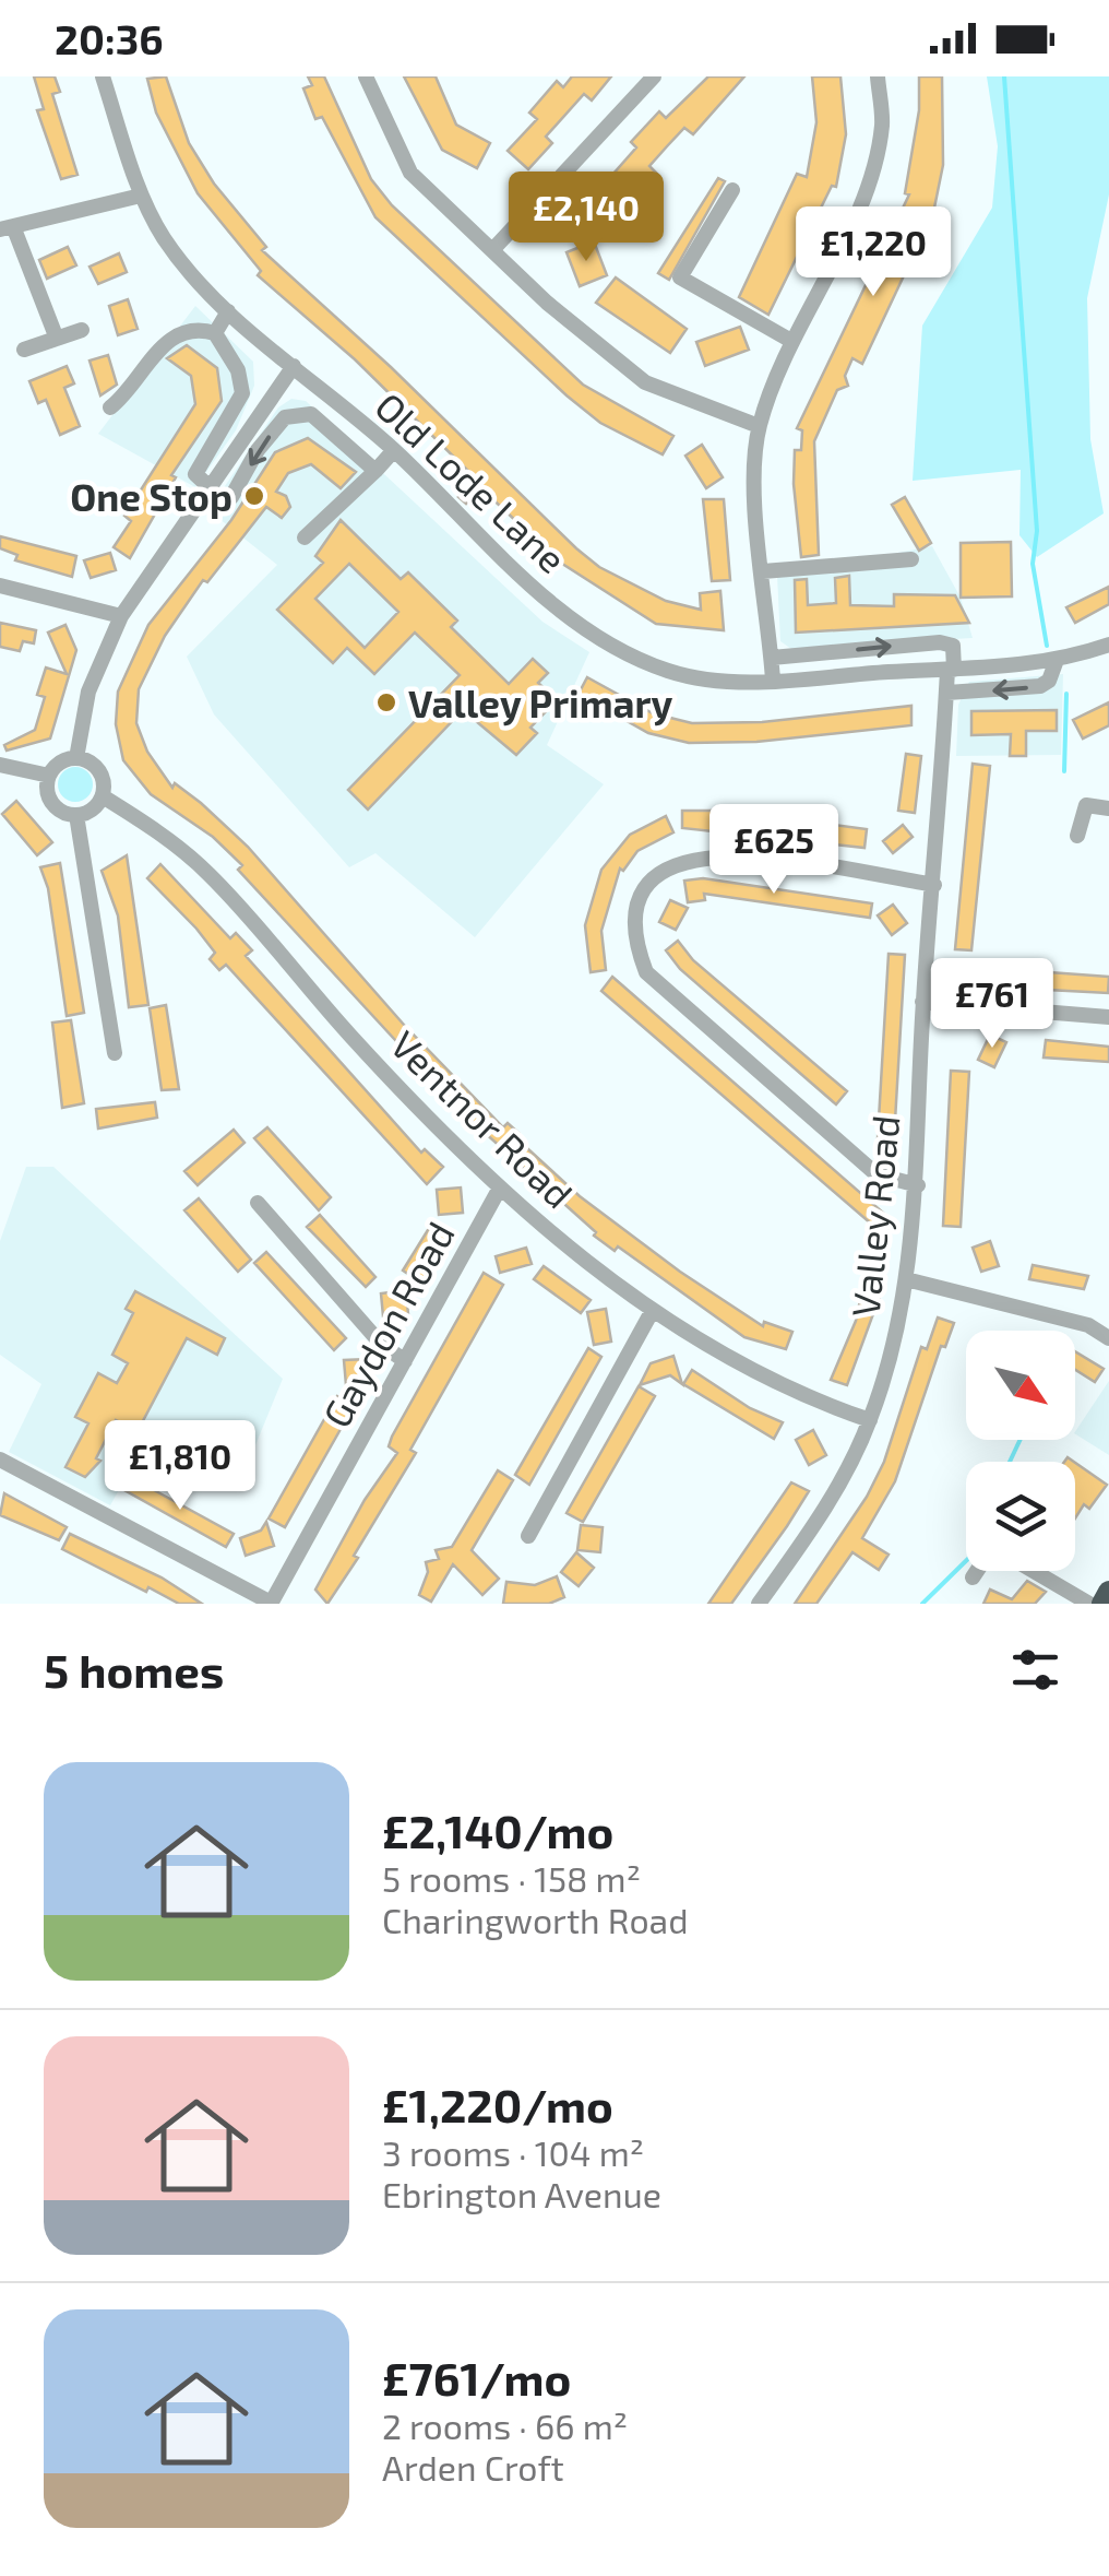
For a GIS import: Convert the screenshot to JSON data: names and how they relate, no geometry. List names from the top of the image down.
{
  "streets": {
    "street": [
      "Old Lode Lane",
      "Ventnor Road",
      "Valley Road",
      "Gaydon Road"
    ]
  },
  "crossings": [
    ["Old Lode Lane", "Valley Road"],
    ["Ventnor Road", "Valley Road"],
    ["Ventnor Road", "Gaydon Road"]
  ],
  "places": ["One Stop", "Valley Primary"],
  "north": "bottom right",
  "page": {
    "status": "20:36",
    "price": [
      "£2,140",
      "£1,220",
      "£625",
      "£761",
      "£1,810"
    ],
    "heading": "5 homes",
    "list": [
      {
        "name": "£2,140/mo",
        "note": "5 rooms · 158 m² · Charingworth Road"
      },
      {
        "name": "£1,220/mo",
        "note": "3 rooms · 104 m² · Ebrington Avenue"
      },
      {
        "name": "£761/mo",
        "note": "2 rooms · 66 m² · Arden Croft"
      }
    ]
  }
}
